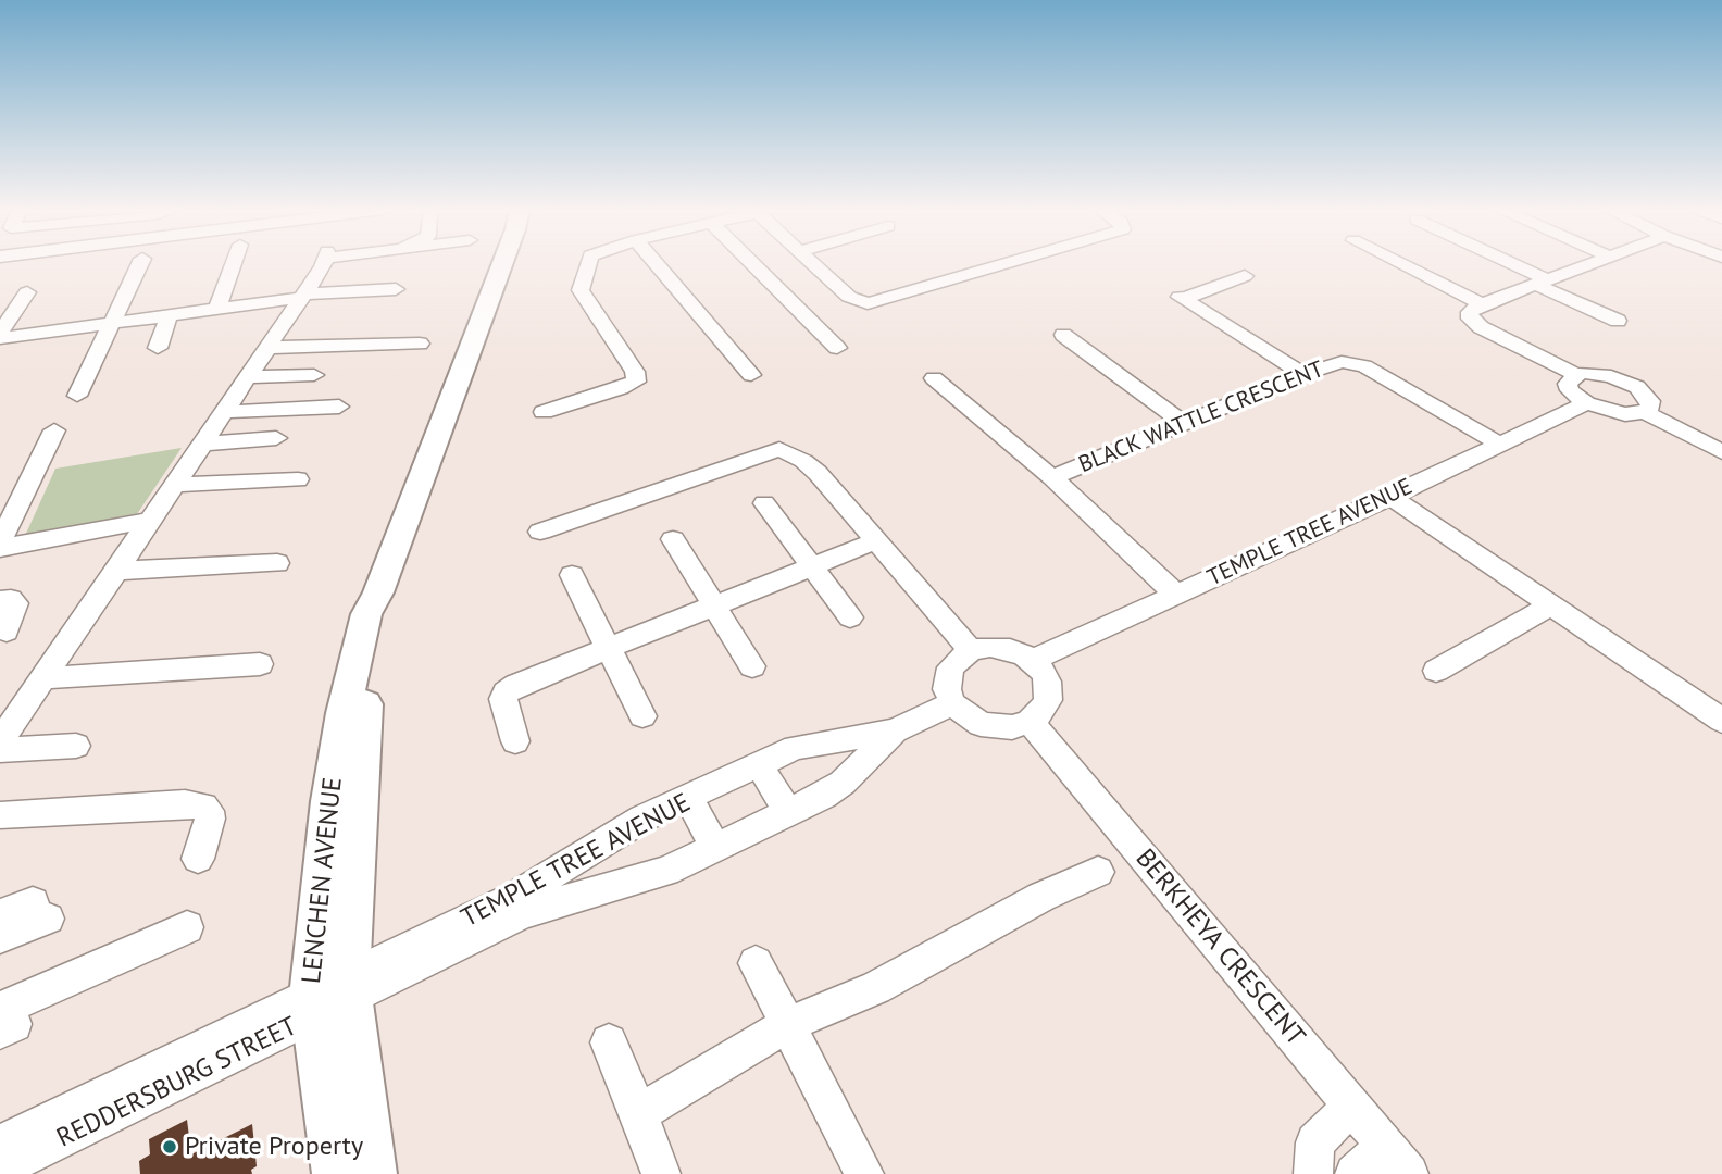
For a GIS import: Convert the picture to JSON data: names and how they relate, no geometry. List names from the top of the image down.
{
  "streets": {
    "main road": ["LENCHEN AVENUE"],
    "street": [
      "BLACK WATTLE CRESCENT",
      "TEMPLE TREE AVENUE",
      "BERKHEYA CRESCENT",
      "REDDERSBURG STREET"
    ]
  },
  "crossings": [
    ["BLACK WATTLE CRESCENT", "TEMPLE TREE AVENUE"],
    ["TEMPLE TREE AVENUE", "LENCHEN AVENUE"],
    ["TEMPLE TREE AVENUE", "BERKHEYA CRESCENT"],
    ["TEMPLE TREE AVENUE", "REDDERSBURG STREET"],
    ["LENCHEN AVENUE", "REDDERSBURG STREET"]
  ],
  "places": ["Private Property"]
}
